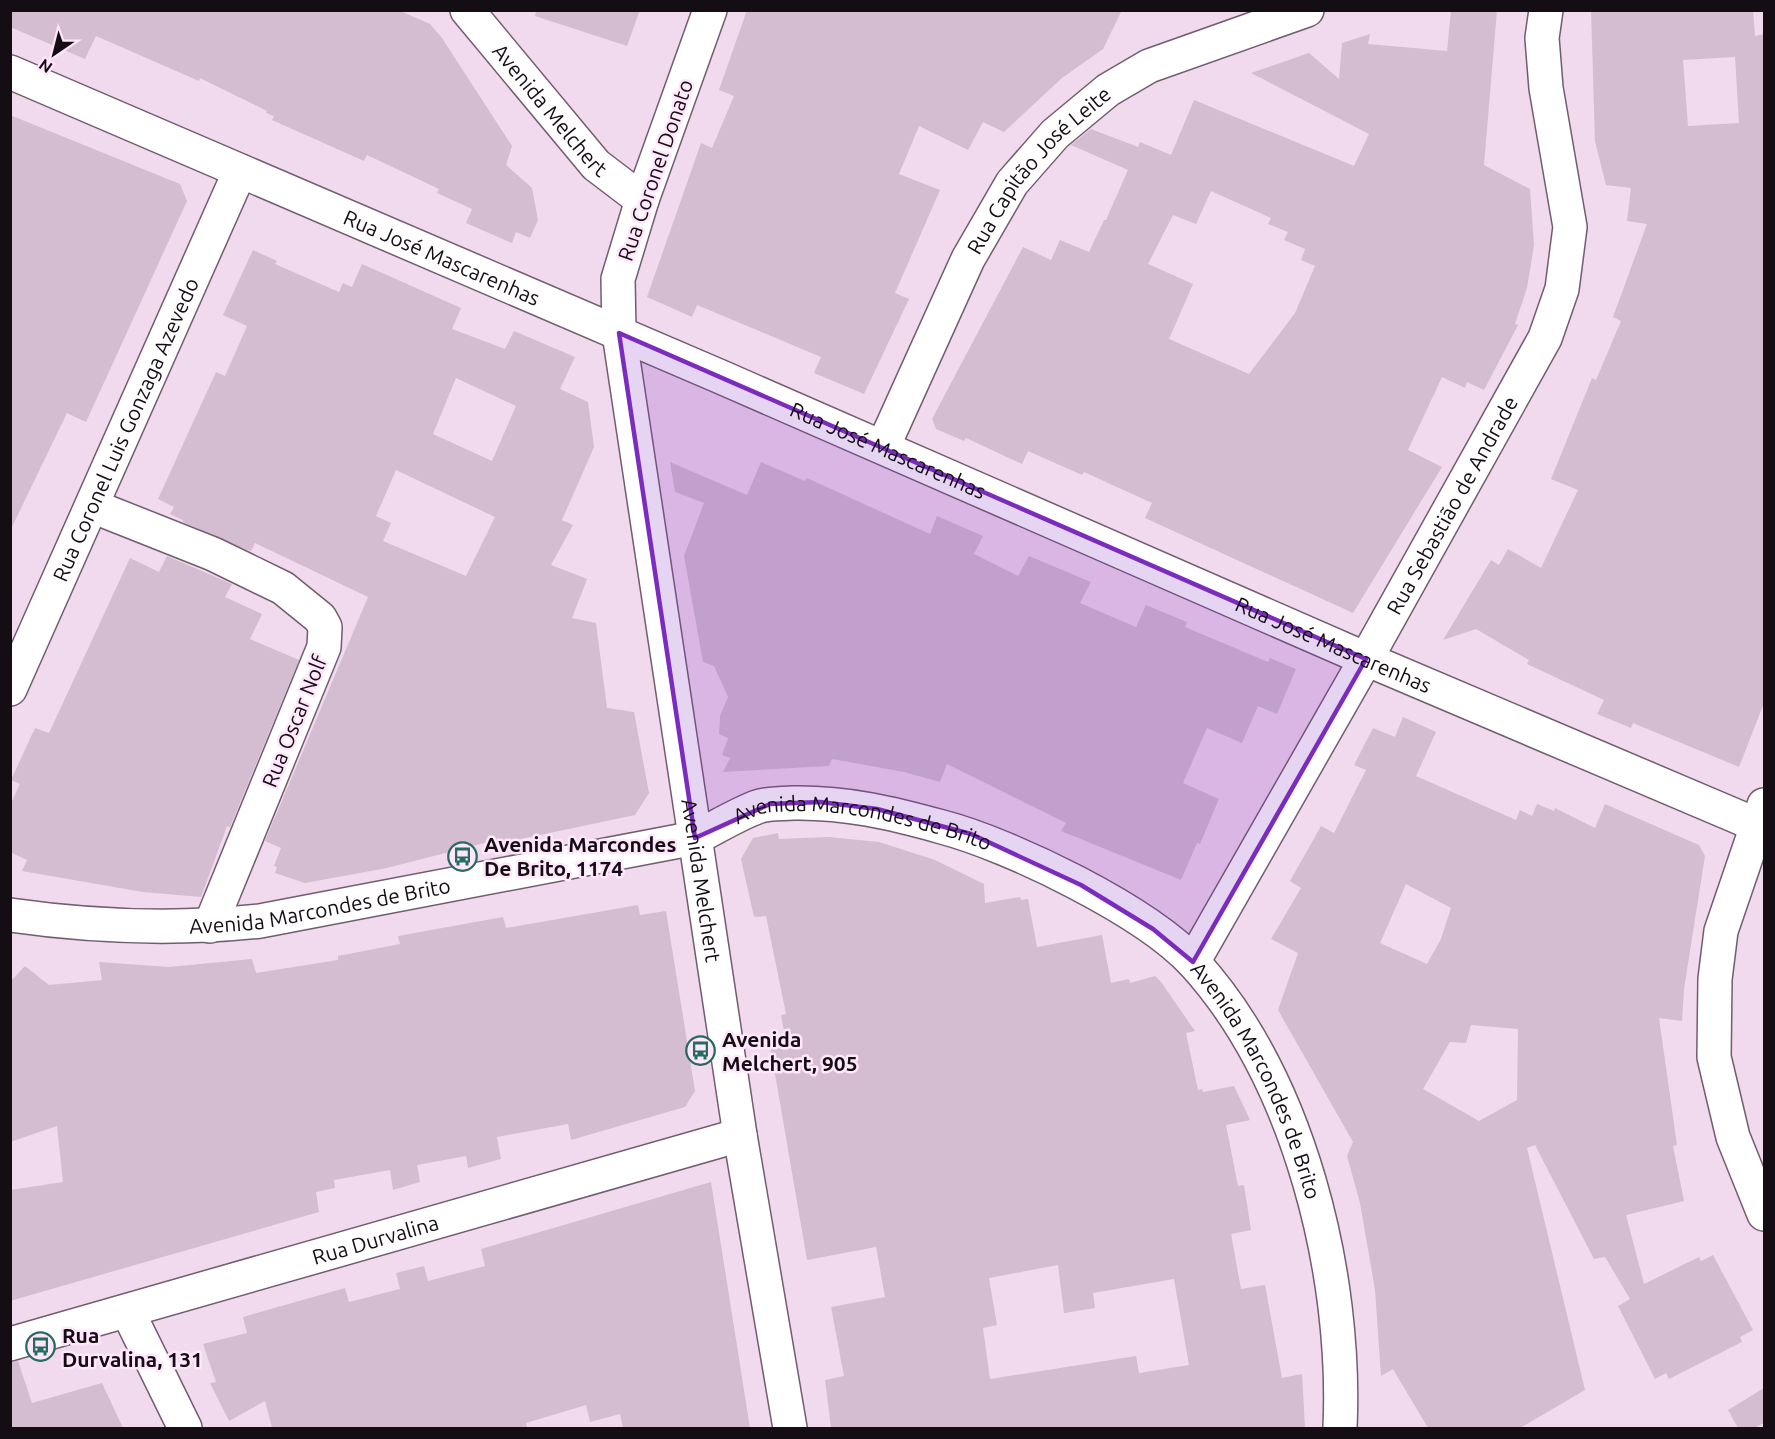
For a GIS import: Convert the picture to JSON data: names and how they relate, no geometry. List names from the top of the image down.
{
  "streets": {
    "street": [
      "Avenida Melchert",
      "Rua Coronel Donato",
      "Rua Capitão José Leite",
      "Rua José Mascarenhas",
      "Rua Coronel Luis Gonzaga Azevedo",
      "Rua Sebastião de Andrade",
      "Rua Oscar Nolf",
      "Avenida Marcondes de Brito",
      "Rua Durvalina"
    ]
  },
  "crossings": [
    ["Avenida Melchert", "Rua Coronel Donato"],
    ["Avenida Melchert", "Rua José Mascarenhas"],
    ["Avenida Melchert", "Avenida Marcondes de Brito"],
    ["Avenida Melchert", "Rua Durvalina"],
    ["Rua Coronel Donato", "Rua José Mascarenhas"],
    ["Rua Capitão José Leite", "Rua José Mascarenhas"],
    ["Rua José Mascarenhas", "Rua Coronel Luis Gonzaga Azevedo"],
    ["Rua José Mascarenhas", "Rua Sebastião de Andrade"],
    ["Rua Coronel Luis Gonzaga Azevedo", "Rua Oscar Nolf"],
    ["Rua Sebastião de Andrade", "Avenida Marcondes de Brito"],
    ["Rua Oscar Nolf", "Avenida Marcondes de Brito"]
  ],
  "places": {
    "bus stop": ["Avenida Marcondes De Brito, 1174", "Avenida Melchert, 905", "Rua Durvalina, 131"]
  },
  "north": "bottom left"
}
